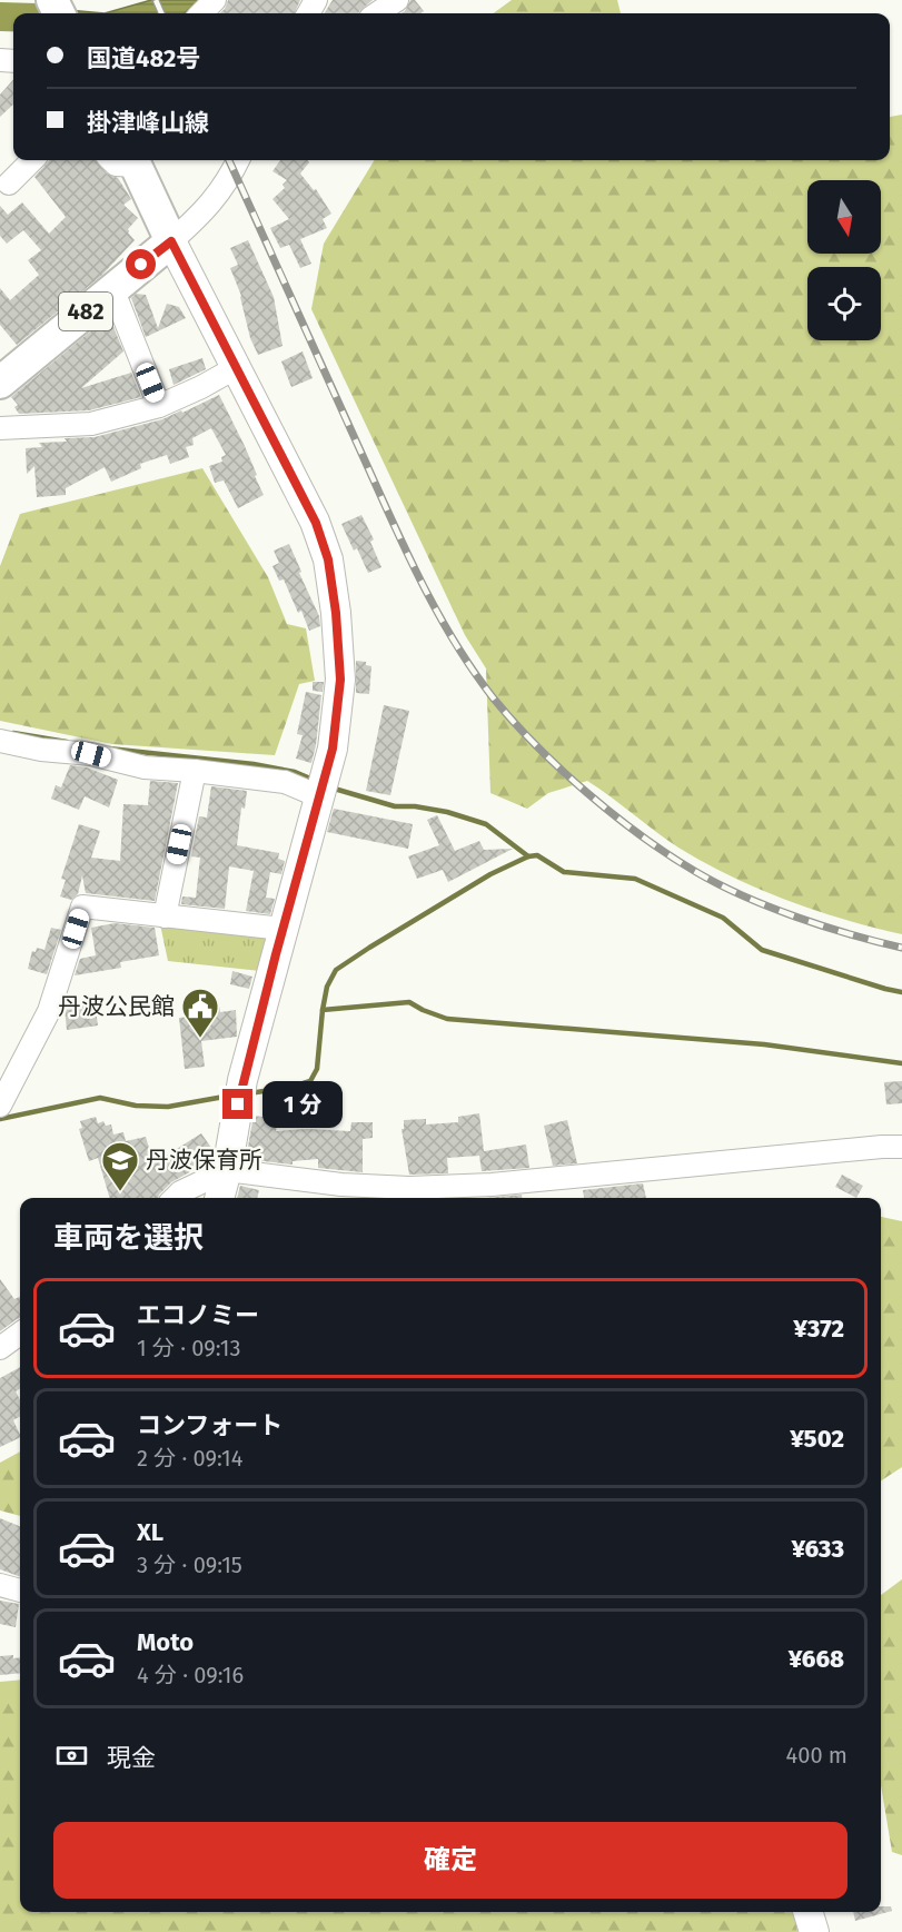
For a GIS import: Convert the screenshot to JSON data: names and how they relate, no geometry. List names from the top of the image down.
{
  "streets": {
    "highway": ["482"]
  },
  "places": {
    "public building": ["丹波公民館"],
    "school or university": ["丹波保育所"]
  },
  "north": "bottom",
  "page": {
    "banner": ["国道482号", "掛津峰山線"],
    "bubble": "1 分",
    "heading": "車両を選択",
    "list": [
      {
        "name": "エコノミー",
        "note": "1 分 · 09:13",
        "value": "¥372"
      },
      {
        "name": "コンフォート",
        "note": "2 分 · 09:14",
        "value": "¥502"
      },
      {
        "name": "XL",
        "note": "3 分 · 09:15",
        "value": "¥633"
      },
      {
        "name": "Moto",
        "note": "4 分 · 09:16",
        "value": "¥668"
      }
    ],
    "pay": ["現金", "400 m"],
    "buttons": "確定"
  }
}
